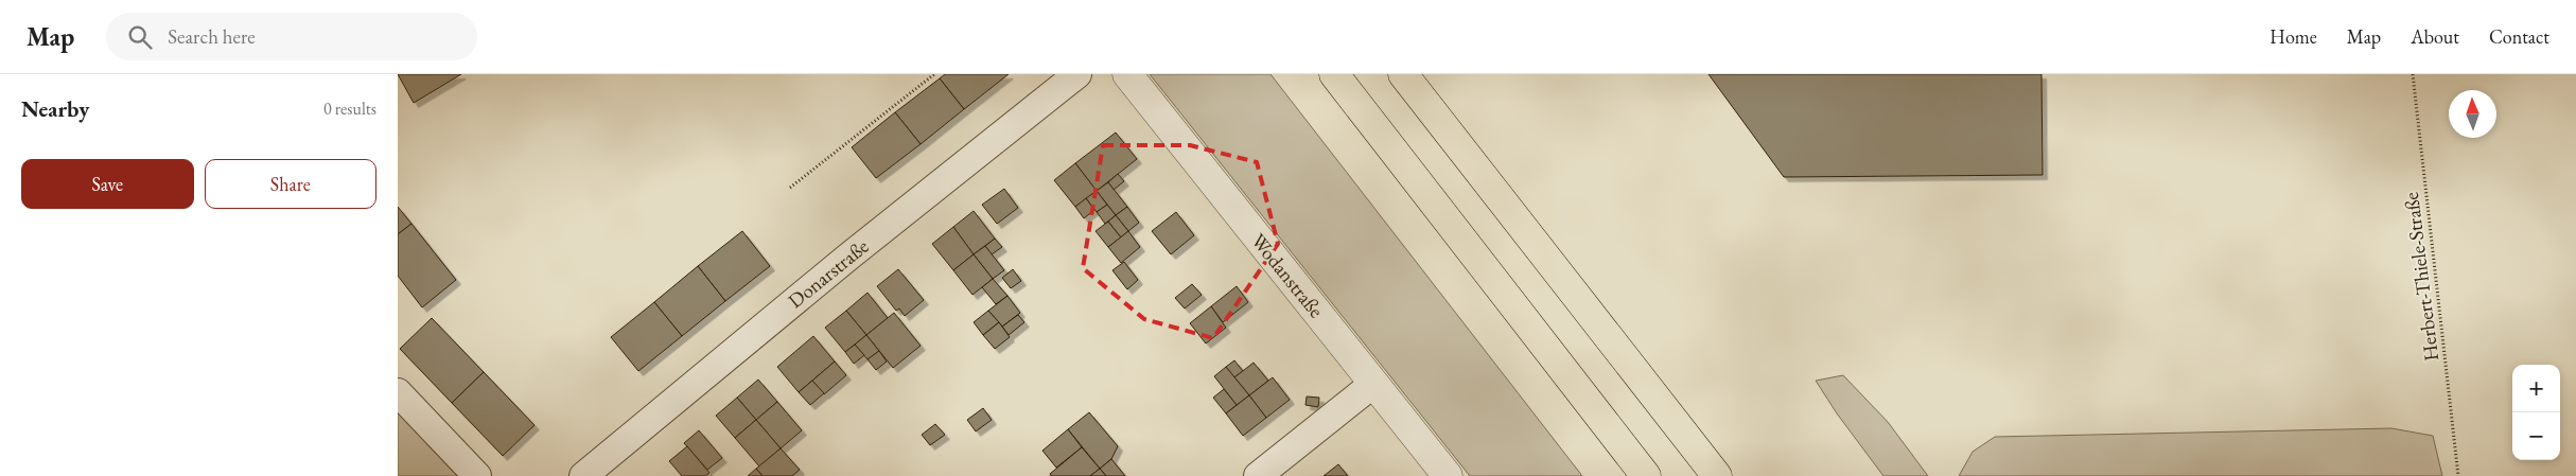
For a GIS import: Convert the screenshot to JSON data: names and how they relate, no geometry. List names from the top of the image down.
{
  "streets": {
    "street": ["Donarstraße", "Wodanstraße"],
    "path": ["Herbert-Thiele-Straße"]
  },
  "north": "top",
  "page": {
    "header": "Map",
    "search": "Search here",
    "nav": [
      "Home",
      "Map",
      "About",
      "Contact"
    ],
    "heading": ["Nearby", "0 results"],
    "buttons": ["Save", "Share"],
    "map_buttons": ["+", "−"]
  }
}
